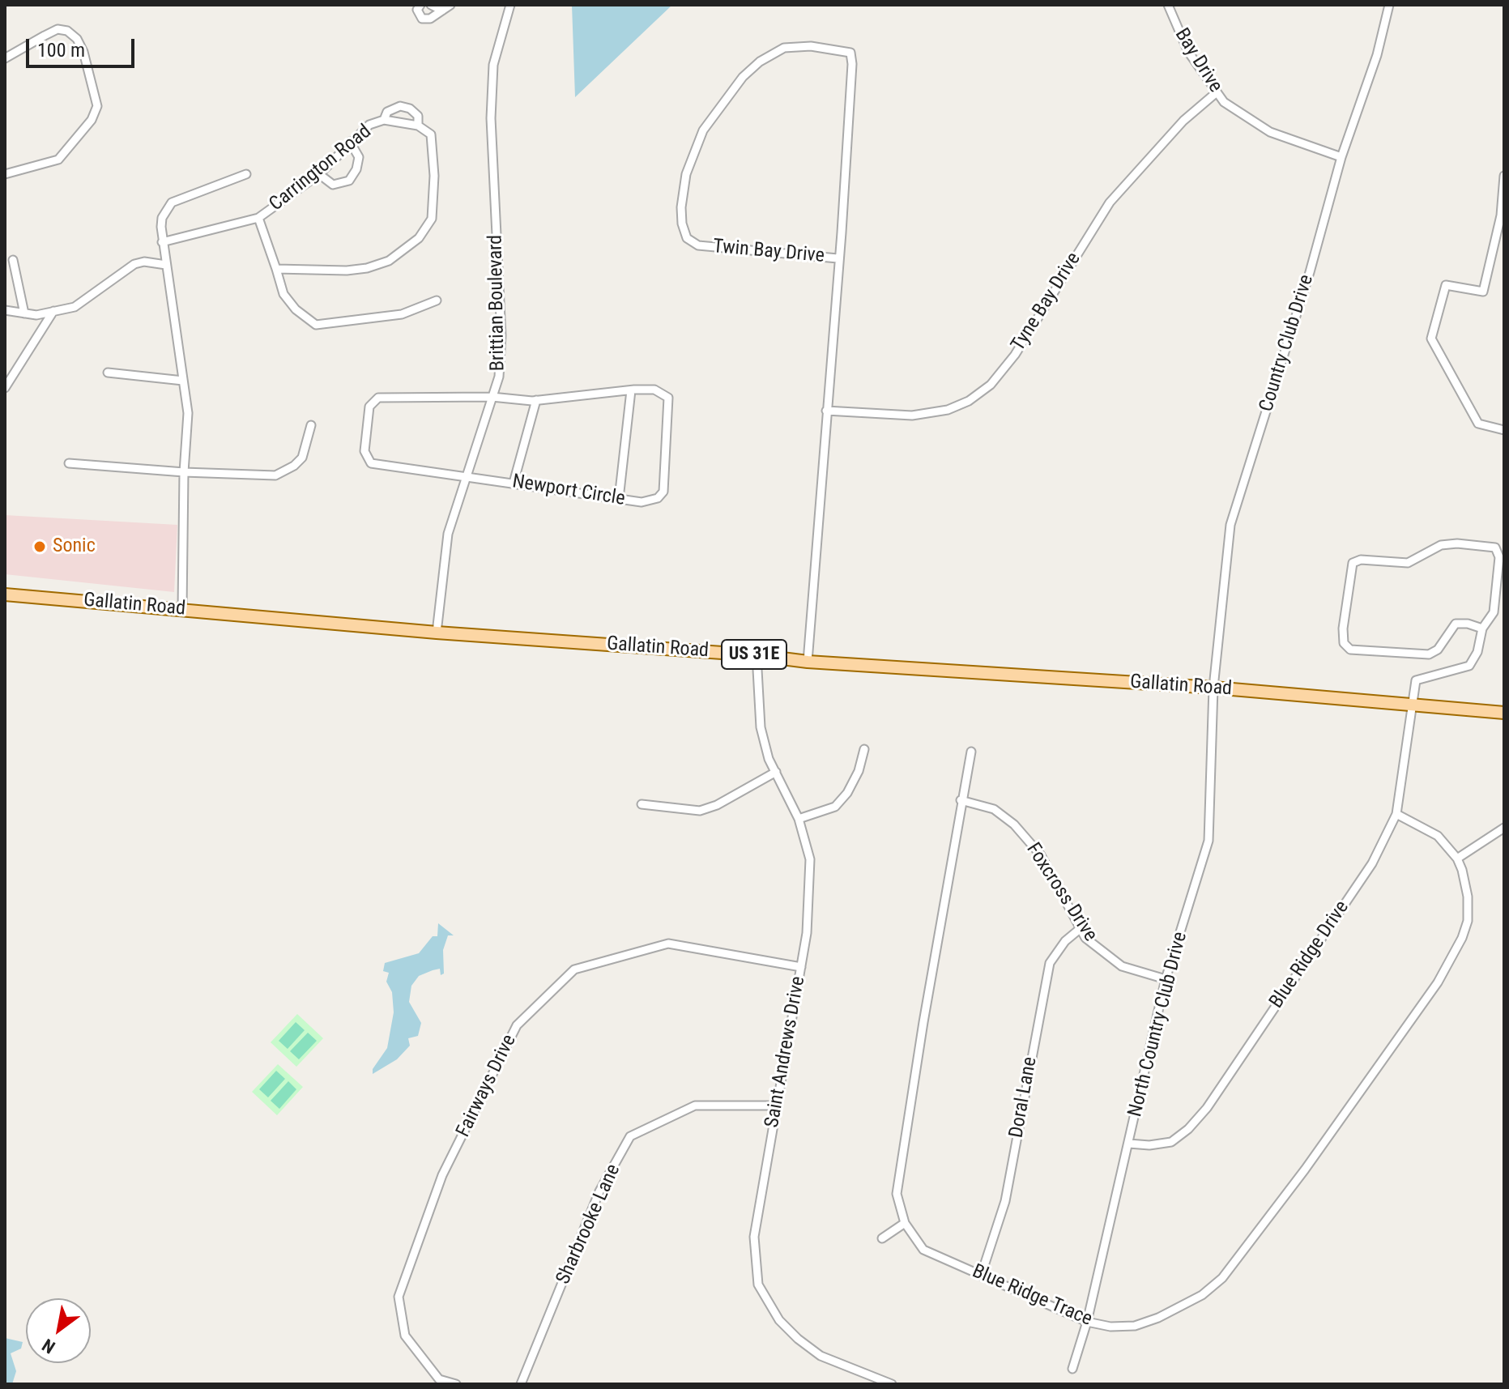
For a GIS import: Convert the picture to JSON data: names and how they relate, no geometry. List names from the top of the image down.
{
  "streets": {
    "main road": ["Gallatin Road", "US 31E"],
    "street": [
      "Bay Drive",
      "Carrington Road",
      "Twin Bay Drive",
      "Tyne Bay Drive",
      "Brittian Boulevard",
      "Country Club Drive",
      "Newport Circle",
      "Foxcross Drive",
      "Blue Ridge Drive",
      "North Country Club Drive",
      "Saint Andrews Drive",
      "Fairways Drive",
      "Doral Lane",
      "Sharbrooke Lane",
      "Blue Ridge Trace"
    ]
  },
  "crossings": [
    ["Bay Drive", "Tyne Bay Drive"],
    ["Bay Drive", "Country Club Drive"],
    ["Brittian Boulevard", "Newport Circle"],
    ["Brittian Boulevard", "Gallatin Road"],
    ["Country Club Drive", "Gallatin Road"],
    ["Country Club Drive", "North Country Club Drive"],
    ["Gallatin Road", "Blue Ridge Drive"],
    ["Gallatin Road", "North Country Club Drive"],
    ["Gallatin Road", "Saint Andrews Drive"],
    ["Foxcross Drive", "North Country Club Drive"],
    ["Foxcross Drive", "Doral Lane"],
    ["Foxcross Drive", "Blue Ridge Trace"],
    ["Blue Ridge Drive", "North Country Club Drive"],
    ["Blue Ridge Drive", "Blue Ridge Trace"],
    ["North Country Club Drive", "Blue Ridge Trace"],
    ["Saint Andrews Drive", "Fairways Drive"],
    ["Saint Andrews Drive", "Sharbrooke Lane"],
    ["Doral Lane", "Blue Ridge Trace"]
  ],
  "places": ["Sonic"],
  "scale_bar": "100 m",
  "north": "bottom left"
}
